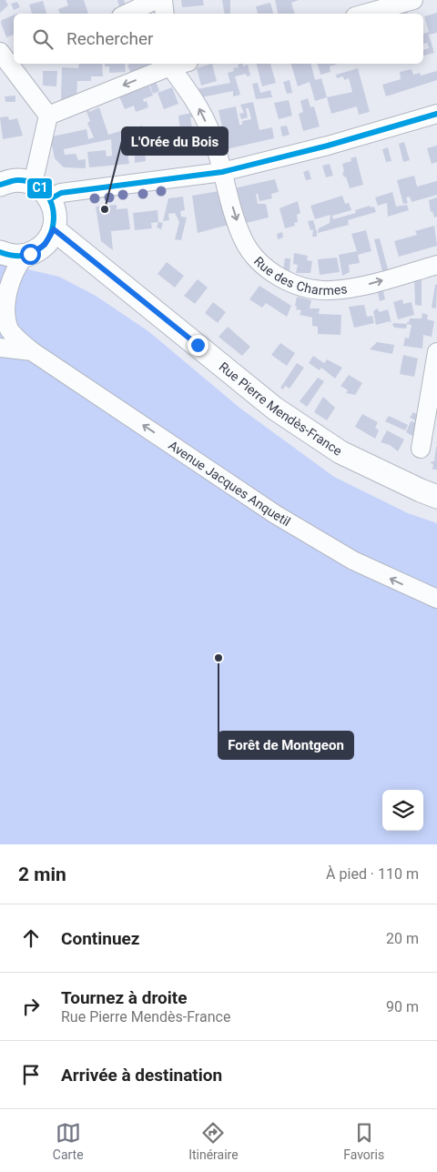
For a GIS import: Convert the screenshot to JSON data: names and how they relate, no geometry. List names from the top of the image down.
{
  "streets": {
    "main road": ["Rue Pierre Mendès-France"],
    "street": ["Rue des Charmes", "Avenue Jacques Anquetil"]
  },
  "one_way": ["Avenue Jacques Anquetil"],
  "places": ["L'Orée du Bois", "Forêt de Montgeon"],
  "lines": ["transit line C1"],
  "page": {
    "search": "Rechercher",
    "heading": ["2 min", "À pied · 110 m"],
    "list": [
      ["Continuez", "20 m"],
      ["Tournez à droite", "Rue Pierre Mendès-France", "90 m"],
      "Arrivée à destination"
    ],
    "nav": ["Carte", "Itinéraire", "Favoris"]
  }
}
